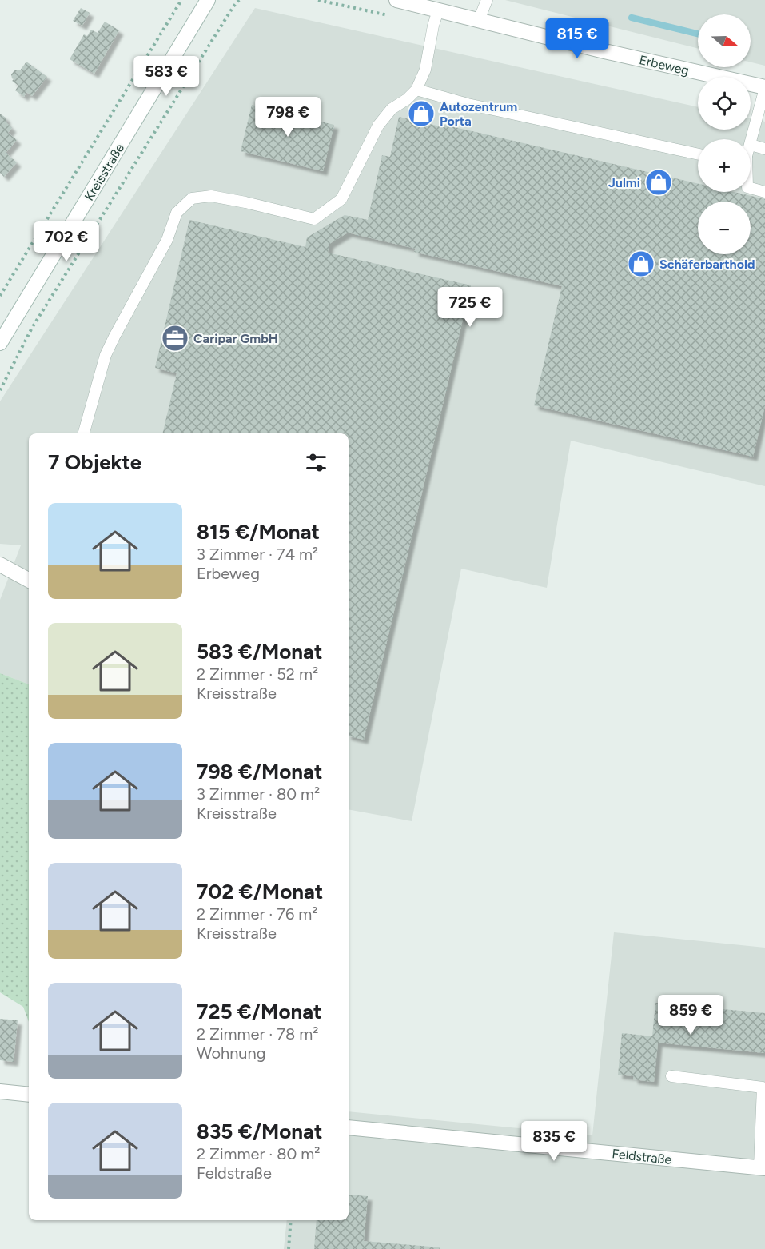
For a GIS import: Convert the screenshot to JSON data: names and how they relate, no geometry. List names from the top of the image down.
{
  "streets": {
    "street": ["Erbeweg", "Kreisstraße", "Feldstraße"]
  },
  "places": {
    "shop": ["Autozentrum Porta", "Julmi", "Schäferbarthold"],
    "office": ["Caripar GmbH"]
  },
  "north": "right",
  "page": {
    "map_buttons": ["+", "−"],
    "price": [
      "815 €",
      "583 €",
      "798 €",
      "702 €",
      "725 €",
      "859 €",
      "835 €"
    ],
    "heading": "7 Objekte",
    "list": [
      {
        "name": "815 €/Monat",
        "note": "3 Zimmer · 74 m² · Erbeweg"
      },
      {
        "name": "583 €/Monat",
        "note": "2 Zimmer · 52 m² · Kreisstraße"
      },
      {
        "name": "798 €/Monat",
        "note": "3 Zimmer · 80 m² · Kreisstraße"
      },
      {
        "name": "702 €/Monat",
        "note": "2 Zimmer · 76 m² · Kreisstraße"
      },
      {
        "name": "725 €/Monat",
        "note": "2 Zimmer · 78 m² · Wohnung"
      },
      {
        "name": "835 €/Monat",
        "note": "2 Zimmer · 80 m² · Feldstraße"
      }
    ]
  }
}
